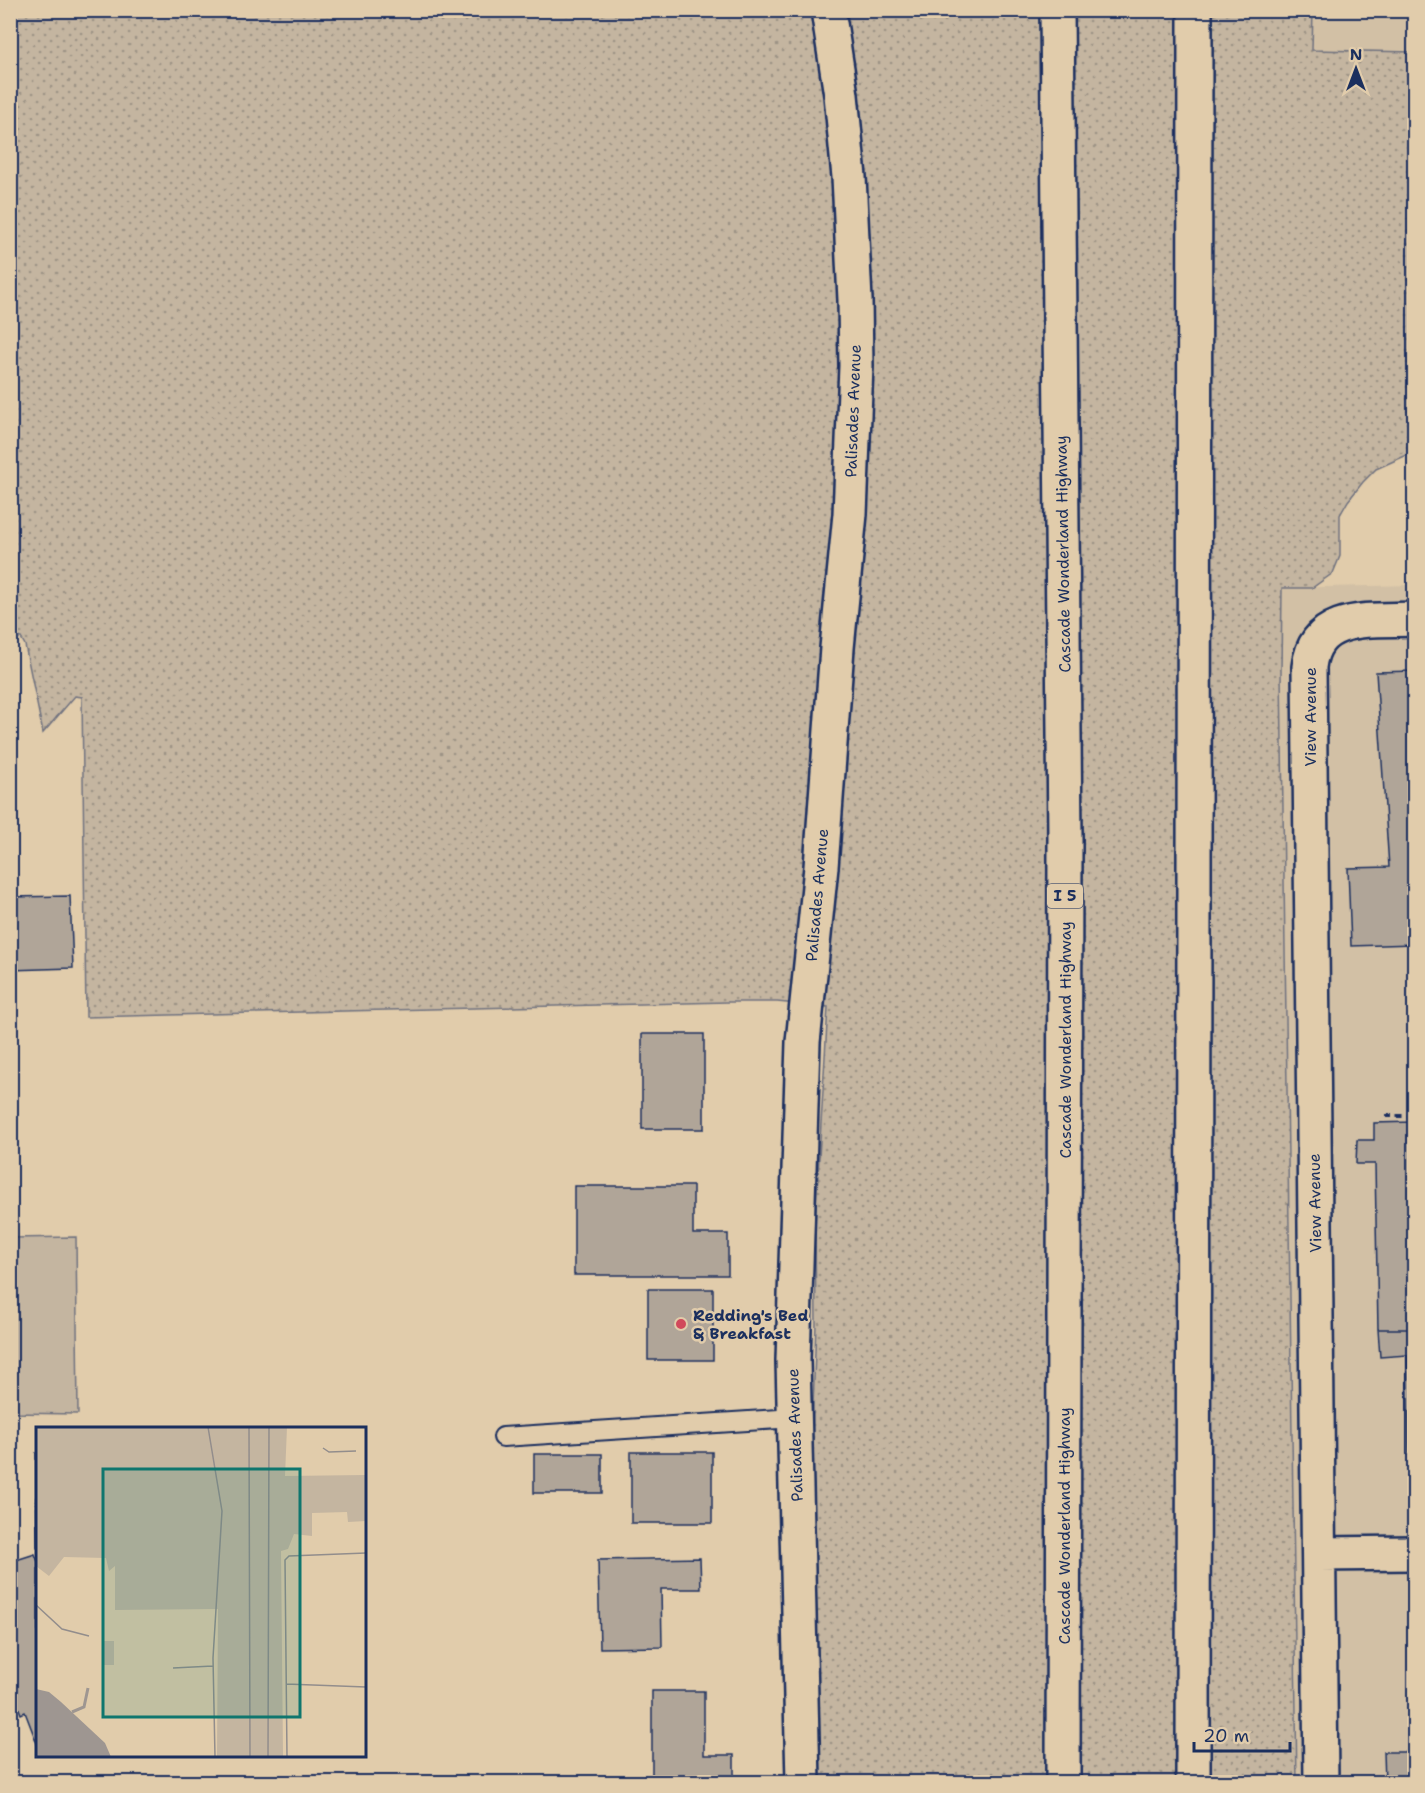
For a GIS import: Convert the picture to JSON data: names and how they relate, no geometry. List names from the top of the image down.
{
  "streets": {
    "main road": [
      "Palisades Avenue",
      "Cascade Wonderland Highway",
      "View Avenue",
      "I 5"
    ]
  },
  "places": ["Redding's Bed & Breakfast"],
  "scale_bar": "20 m",
  "north": "top"
}
